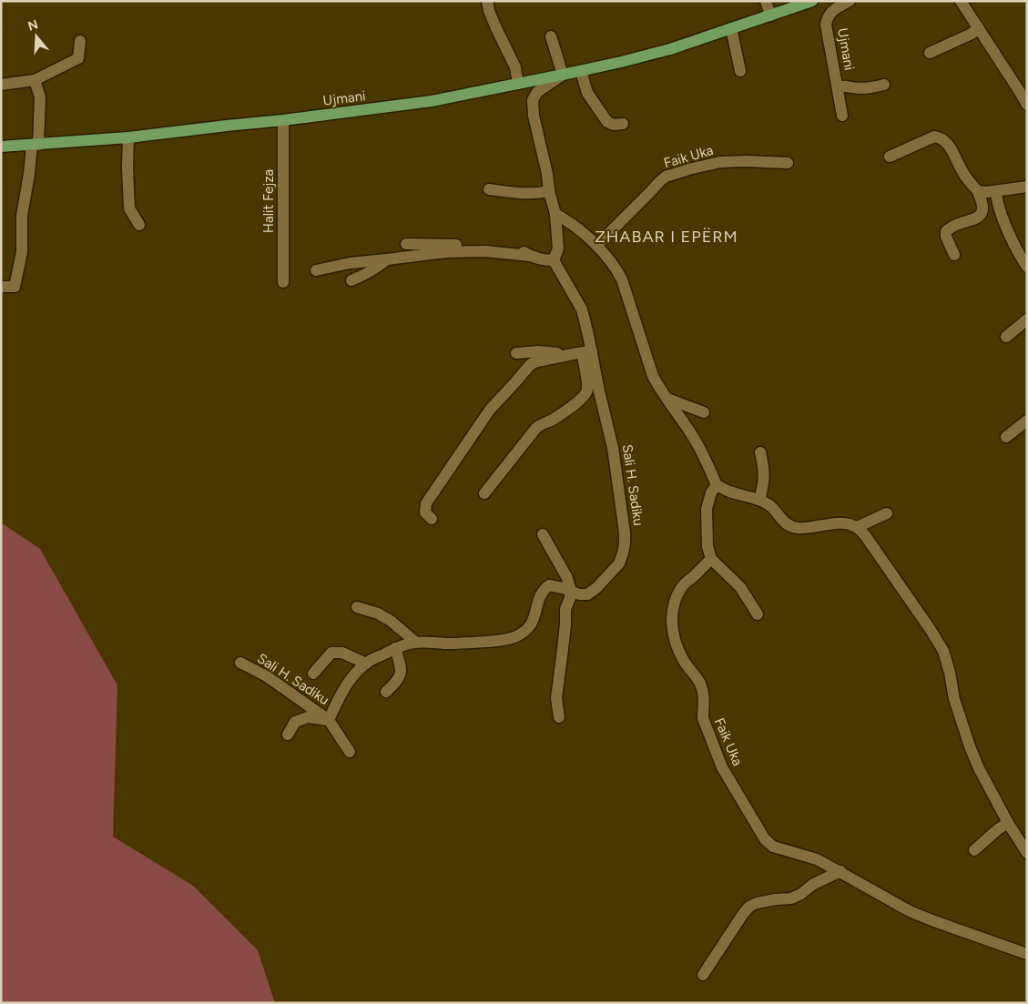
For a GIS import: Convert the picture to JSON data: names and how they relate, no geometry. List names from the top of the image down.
{
  "streets": {
    "main road": ["Ujmani"],
    "street": ["Faik Uka", "Halit Fejza", "Sali H. Sadiku"]
  },
  "crossings": [
    ["Ujmani", "Halit Fejza"]
  ],
  "districts": ["ZHABAR I EPËRM"],
  "north": "top"
}
